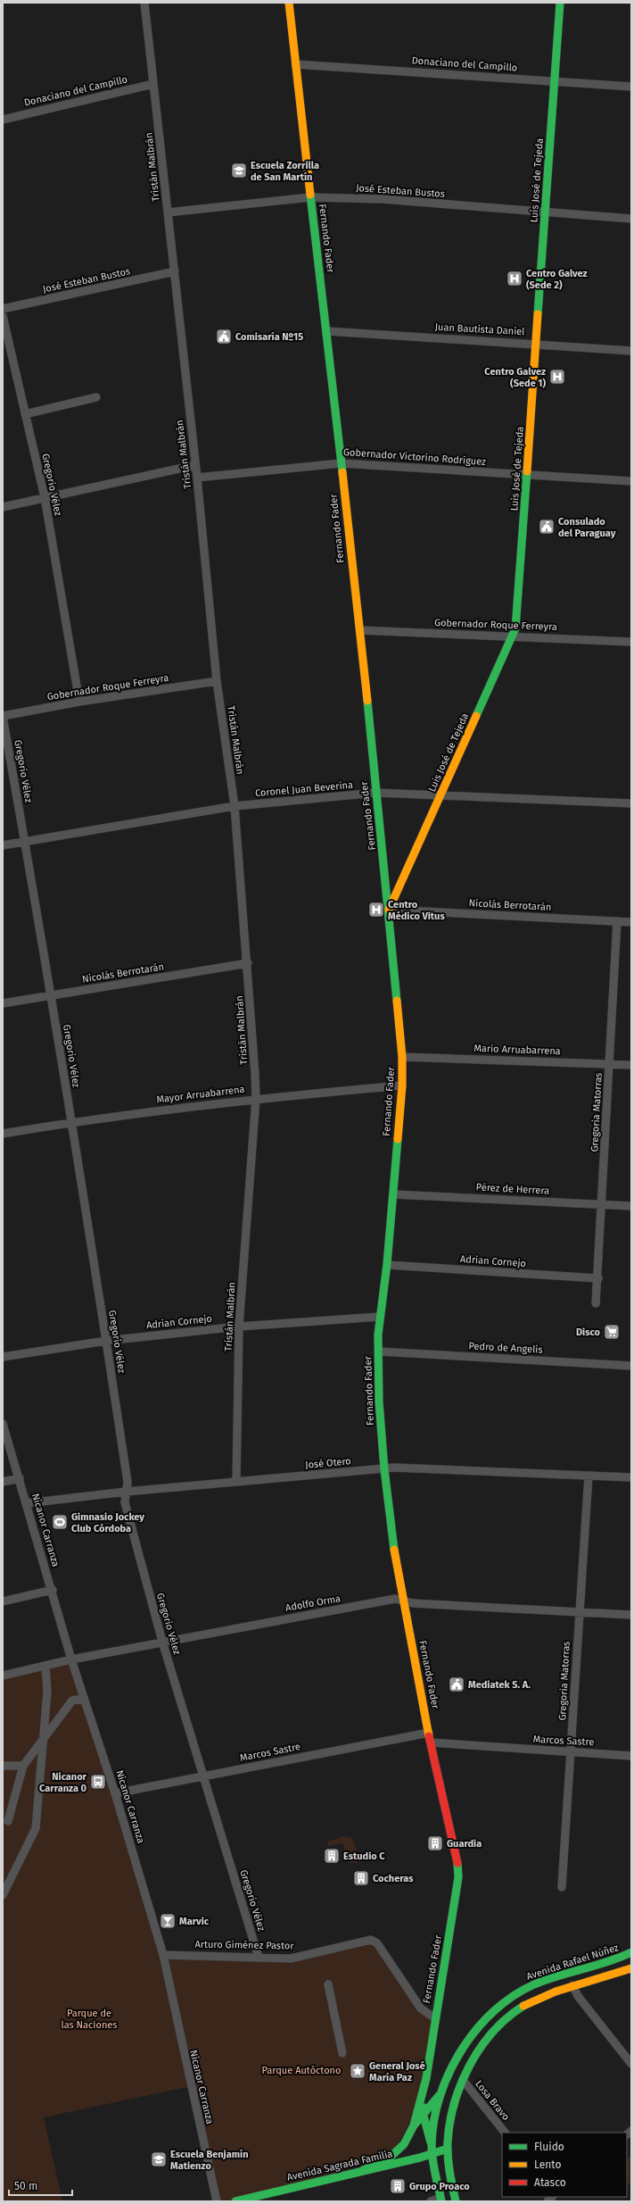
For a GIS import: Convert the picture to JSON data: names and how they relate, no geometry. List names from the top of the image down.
{
  "streets": {
    "main road": [
      "Luis José de Tejeda",
      "Fernando Fader",
      "Avenida Rafael Núñez",
      "Avenida Sagrada Familia"
    ],
    "street": [
      "Donaciano del Campillo",
      "Tristán Malbrán",
      "José Esteban Bustos",
      "Juan Bautista Daniel",
      "Gobernador Victorino Rodríguez",
      "Gregorio Vélez",
      "Gobernador Roque Ferreyra",
      "Coronel Juan Beverina",
      "Nicolás Berrotarán",
      "Mario Arruabarrena",
      "Mayor Arruabarrena",
      "Gregoria Matorras",
      "Pérez de Herrera",
      "Adrian Cornejo",
      "Pedro de Angelis",
      "José Otero",
      "Nicanor Carranza",
      "Adolfo Orma",
      "Marcos Sastre",
      "Arturo Giménez Pastor",
      "Losa Bravo"
    ]
  },
  "crossings": [
    ["Donaciano del Campillo", "Tristán Malbrán"],
    ["Donaciano del Campillo", "Luis José de Tejeda"],
    ["Donaciano del Campillo", "Fernando Fader"],
    ["Tristán Malbrán", "José Esteban Bustos"],
    ["Tristán Malbrán", "Gobernador Victorino Rodríguez"],
    ["Tristán Malbrán", "Gobernador Roque Ferreyra"],
    ["Tristán Malbrán", "Coronel Juan Beverina"],
    ["Tristán Malbrán", "Nicolás Berrotarán"],
    ["Tristán Malbrán", "Mayor Arruabarrena"],
    ["Tristán Malbrán", "Adrian Cornejo"],
    ["Tristán Malbrán", "José Otero"],
    ["Luis José de Tejeda", "José Esteban Bustos"],
    ["Luis José de Tejeda", "Fernando Fader"],
    ["Luis José de Tejeda", "Juan Bautista Daniel"],
    ["Luis José de Tejeda", "Gobernador Victorino Rodríguez"],
    ["Luis José de Tejeda", "Gobernador Roque Ferreyra"],
    ["Luis José de Tejeda", "Coronel Juan Beverina"],
    ["Luis José de Tejeda", "Nicolás Berrotarán"],
    ["José Esteban Bustos", "Fernando Fader"],
    ["Fernando Fader", "Juan Bautista Daniel"],
    ["Fernando Fader", "Gobernador Victorino Rodríguez"],
    ["Fernando Fader", "Gobernador Roque Ferreyra"],
    ["Fernando Fader", "Coronel Juan Beverina"],
    ["Fernando Fader", "Nicolás Berrotarán"],
    ["Fernando Fader", "Mario Arruabarrena"],
    ["Fernando Fader", "Mayor Arruabarrena"],
    ["Fernando Fader", "Pérez de Herrera"],
    ["Fernando Fader", "Adrian Cornejo"],
    ["Fernando Fader", "Pedro de Angelis"],
    ["Fernando Fader", "José Otero"],
    ["Fernando Fader", "Adolfo Orma"],
    ["Fernando Fader", "Marcos Sastre"],
    ["Fernando Fader", "Arturo Giménez Pastor"],
    ["Fernando Fader", "Avenida Sagrada Familia"],
    ["Gregorio Vélez", "Gobernador Roque Ferreyra"],
    ["Gregorio Vélez", "Coronel Juan Beverina"],
    ["Gregorio Vélez", "Nicolás Berrotarán"],
    ["Gregorio Vélez", "Mayor Arruabarrena"],
    ["Gregorio Vélez", "Adrian Cornejo"],
    ["Gregorio Vélez", "José Otero"],
    ["Gregorio Vélez", "Adolfo Orma"],
    ["Gregorio Vélez", "Marcos Sastre"],
    ["Gregorio Vélez", "Arturo Giménez Pastor"],
    ["Nicolás Berrotarán", "Gregoria Matorras"],
    ["Mario Arruabarrena", "Gregoria Matorras"],
    ["Gregoria Matorras", "Pérez de Herrera"],
    ["Gregoria Matorras", "Adrian Cornejo"],
    ["Gregoria Matorras", "José Otero"],
    ["Gregoria Matorras", "Adolfo Orma"],
    ["Gregoria Matorras", "Marcos Sastre"],
    ["José Otero", "Nicanor Carranza"],
    ["Nicanor Carranza", "Adolfo Orma"],
    ["Nicanor Carranza", "Marcos Sastre"],
    ["Nicanor Carranza", "Arturo Giménez Pastor"],
    ["Avenida Rafael Núñez", "Avenida Sagrada Familia"]
  ],
  "parks": ["Parque de las Naciones", "Parque Autóctono"],
  "places": {
    "school or university": ["Escuela Zorrilla de San Martín", "Escuela Benjamín Matienzo"],
    "hospital": ["Centro Galvez (Sede 2)", "Centro Galvez (Sede 1)", "Centro Médico Vitus"],
    "public building": ["Comisaría Nº15", "Consulado del Paraguay", "Mediatek S. A."],
    "supermarket": ["Disco"],
    "sports": ["Gimnasio Jockey Club Córdoba"],
    "bus stop": ["Nicanor Carranza 0"],
    "building": [
      "Guardia",
      "Estudio C",
      "Cocheras",
      "Grupo Proaco"
    ],
    "bar": ["Marvic"],
    "place": ["General José María Paz"]
  },
  "legend": ["Fluido", "Lento", "Atasco"],
  "scale_bar": "50 m"
}
